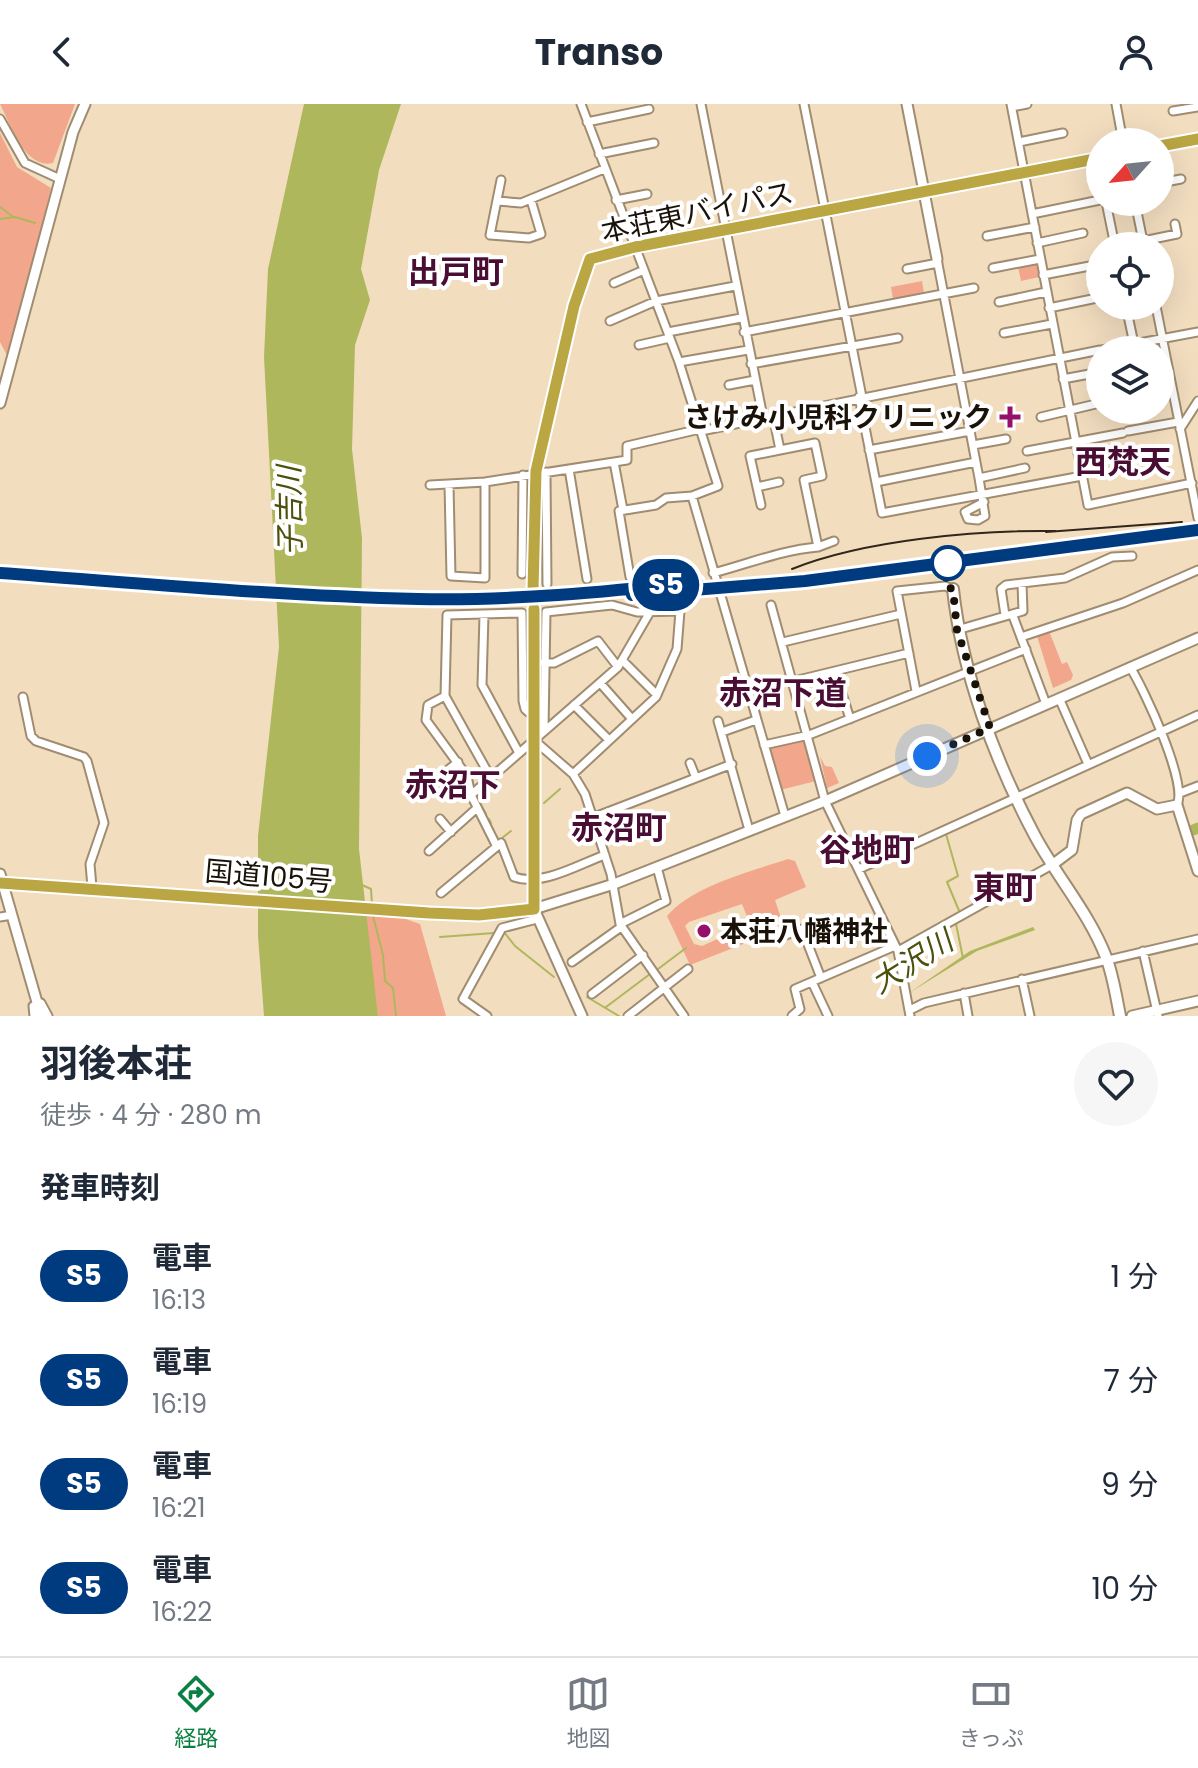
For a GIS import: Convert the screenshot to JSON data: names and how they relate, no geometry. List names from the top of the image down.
{
  "streets": {
    "highway": ["本荘東バイパス", "国道105号"]
  },
  "districts": [
    "出戸町",
    "西梵天",
    "赤沼下道",
    "赤沼下",
    "赤沼町",
    "谷地町",
    "東町"
  ],
  "water": ["子吉川", "大沢川"],
  "places": {
    "health": ["さけみ小児科クリニック"],
    "other": ["本荘八幡神社"]
  },
  "north": "bottom left",
  "page": {
    "header": "Transo",
    "on_map": "S5",
    "heading": [
      ["羽後本荘", "徒歩 · 4 分 · 280 m"],
      "発車時刻"
    ],
    "list": [
      {
        "mark": "S5",
        "name": "電車",
        "note": "16:13",
        "value": "1 分"
      },
      {
        "mark": "S5",
        "name": "電車",
        "note": "16:19",
        "value": "7 分"
      },
      {
        "mark": "S5",
        "name": "電車",
        "note": "16:21",
        "value": "9 分"
      },
      {
        "mark": "S5",
        "name": "電車",
        "note": "16:22",
        "value": "10 分"
      }
    ],
    "tabs": ["経路", "地図", "きっぷ"]
  }
}
